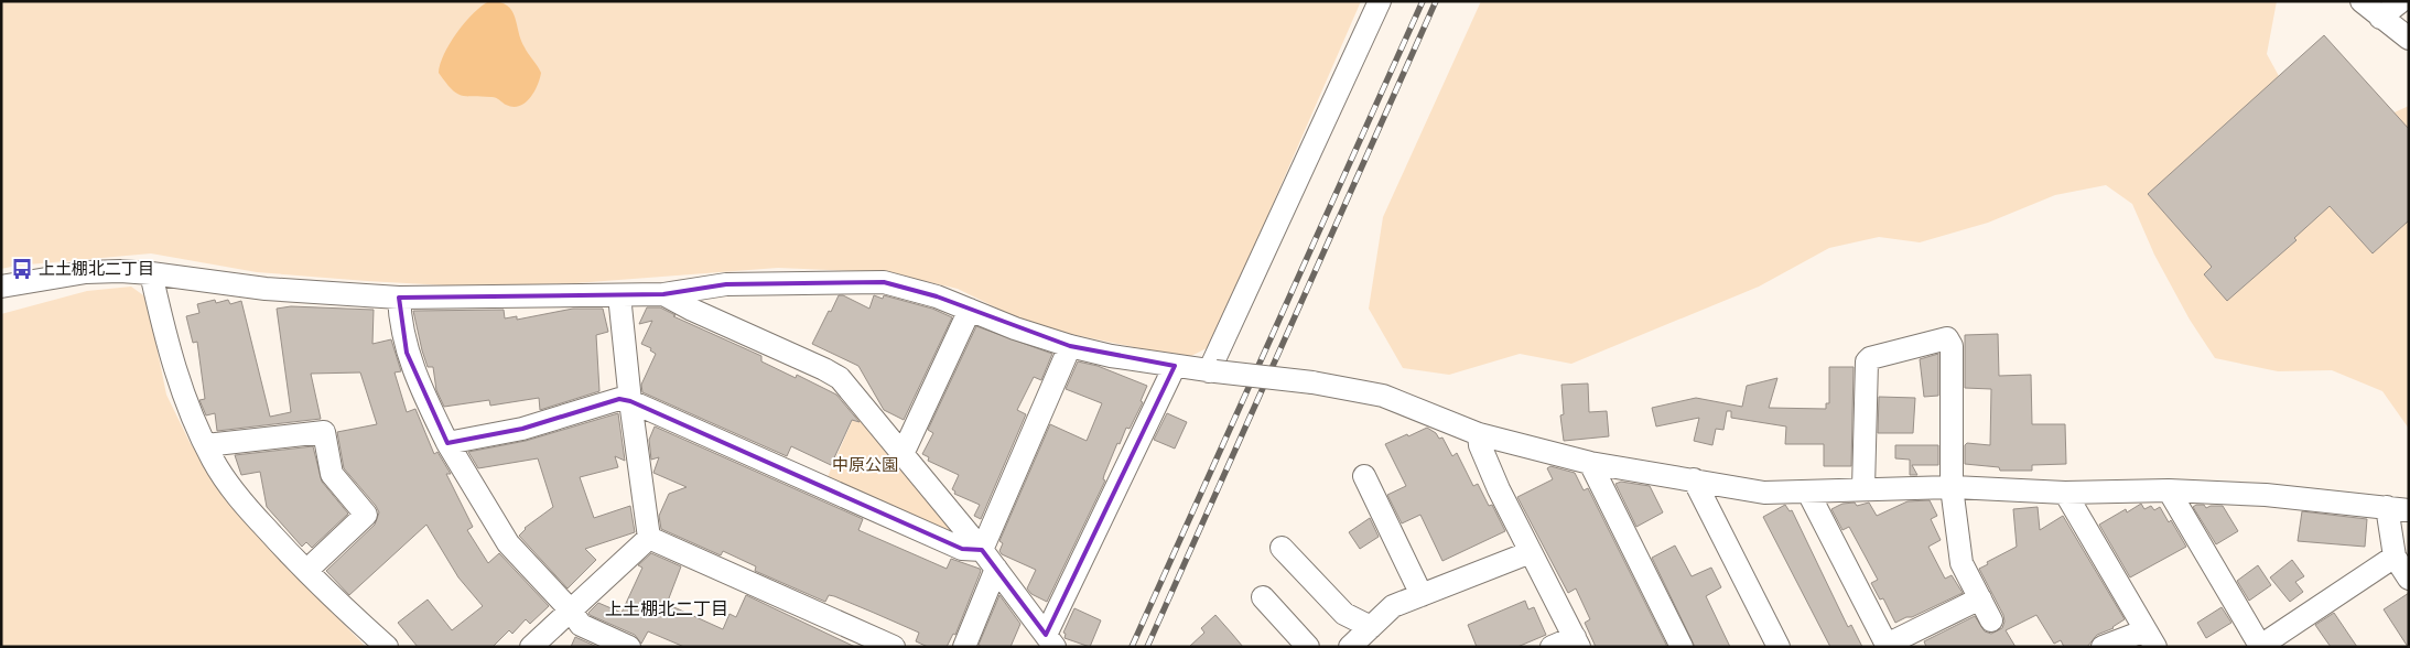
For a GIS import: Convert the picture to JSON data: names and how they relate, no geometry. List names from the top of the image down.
{
  "districts": ["上土棚北二丁目"],
  "parks": ["中原公園"],
  "places": {
    "bus stop": ["上土棚北二丁目"]
  }
}
